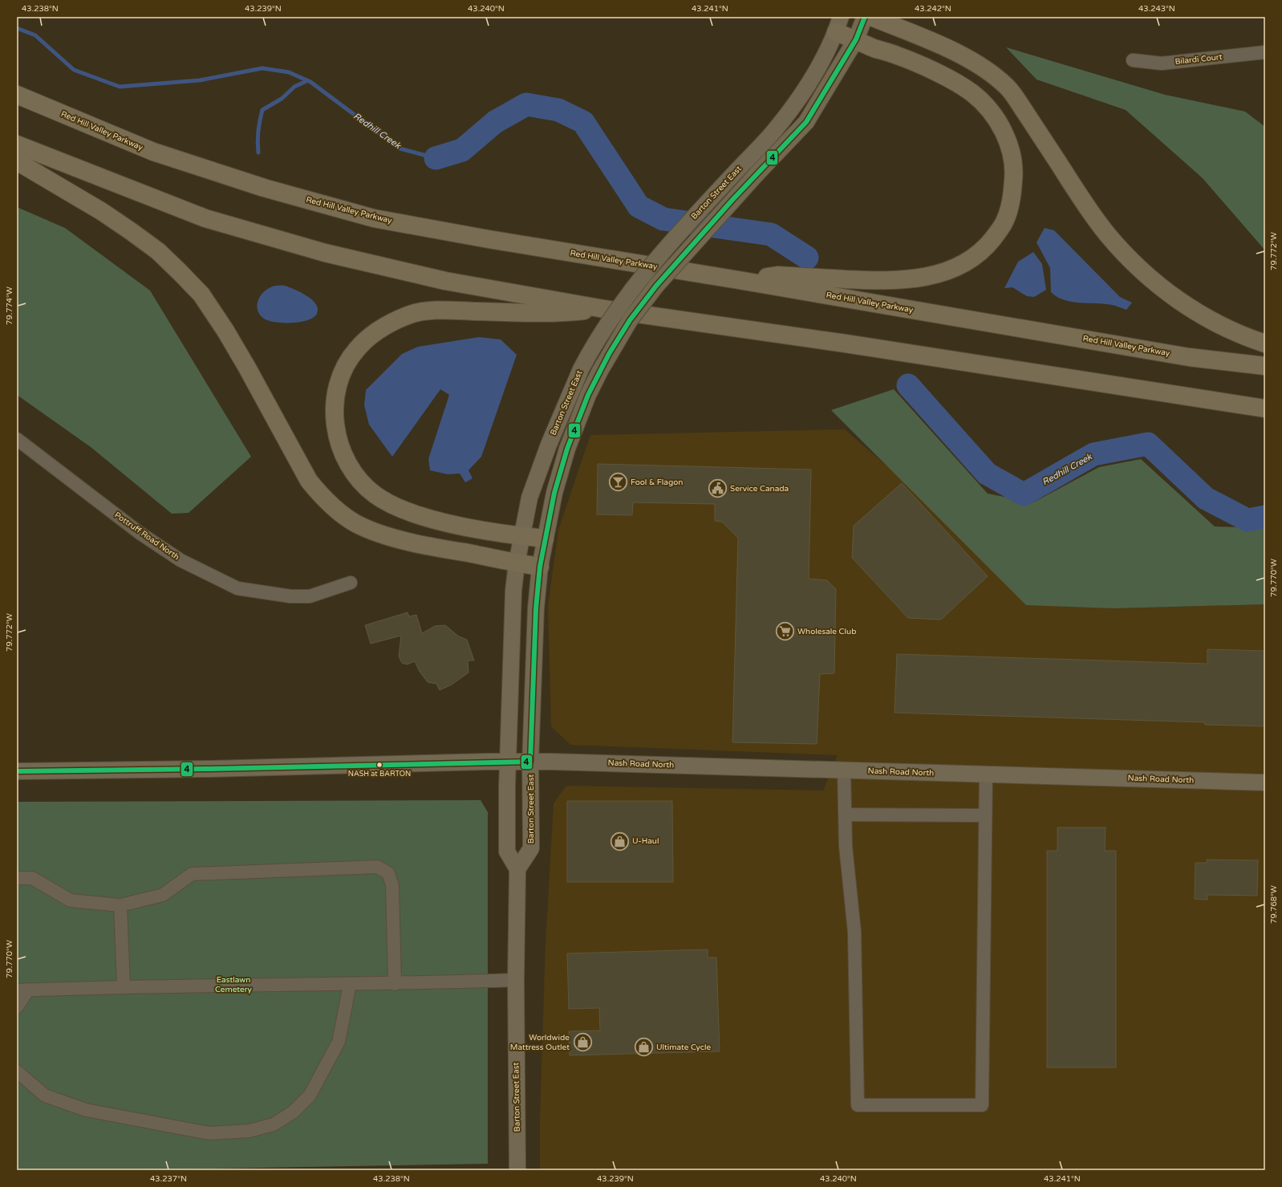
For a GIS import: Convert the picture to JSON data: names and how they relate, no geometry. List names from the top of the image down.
{
  "streets": {
    "highway": ["Red Hill Valley Parkway"],
    "main road": ["Barton Street East", "Nash Road North"],
    "street": ["Bilardi Court", "Pottruff Road North"]
  },
  "crossings": [
    ["Barton Street East", "Nash Road North"]
  ],
  "water": ["Redhill Creek"],
  "parks": ["Eastlawn Cemetery"],
  "places": {
    "bar": ["Fool & Flagon"],
    "public building": ["Service Canada"],
    "supermarket": ["Wholesale Club"],
    "other": ["NASH at BARTON"],
    "shop": ["U-Haul", "Worldwide Mattress Outlet", "Ultimate Cycle"]
  },
  "lines": ["transit line 4"],
  "coordinates": [
    "43.238°N",
    "43.239°N",
    "43.240°N",
    "43.241°N",
    "43.242°N",
    "43.243°N",
    "79.772°W",
    "79.774°W",
    "79.770°W",
    "79.768°W",
    "43.237°N"
  ]
}
